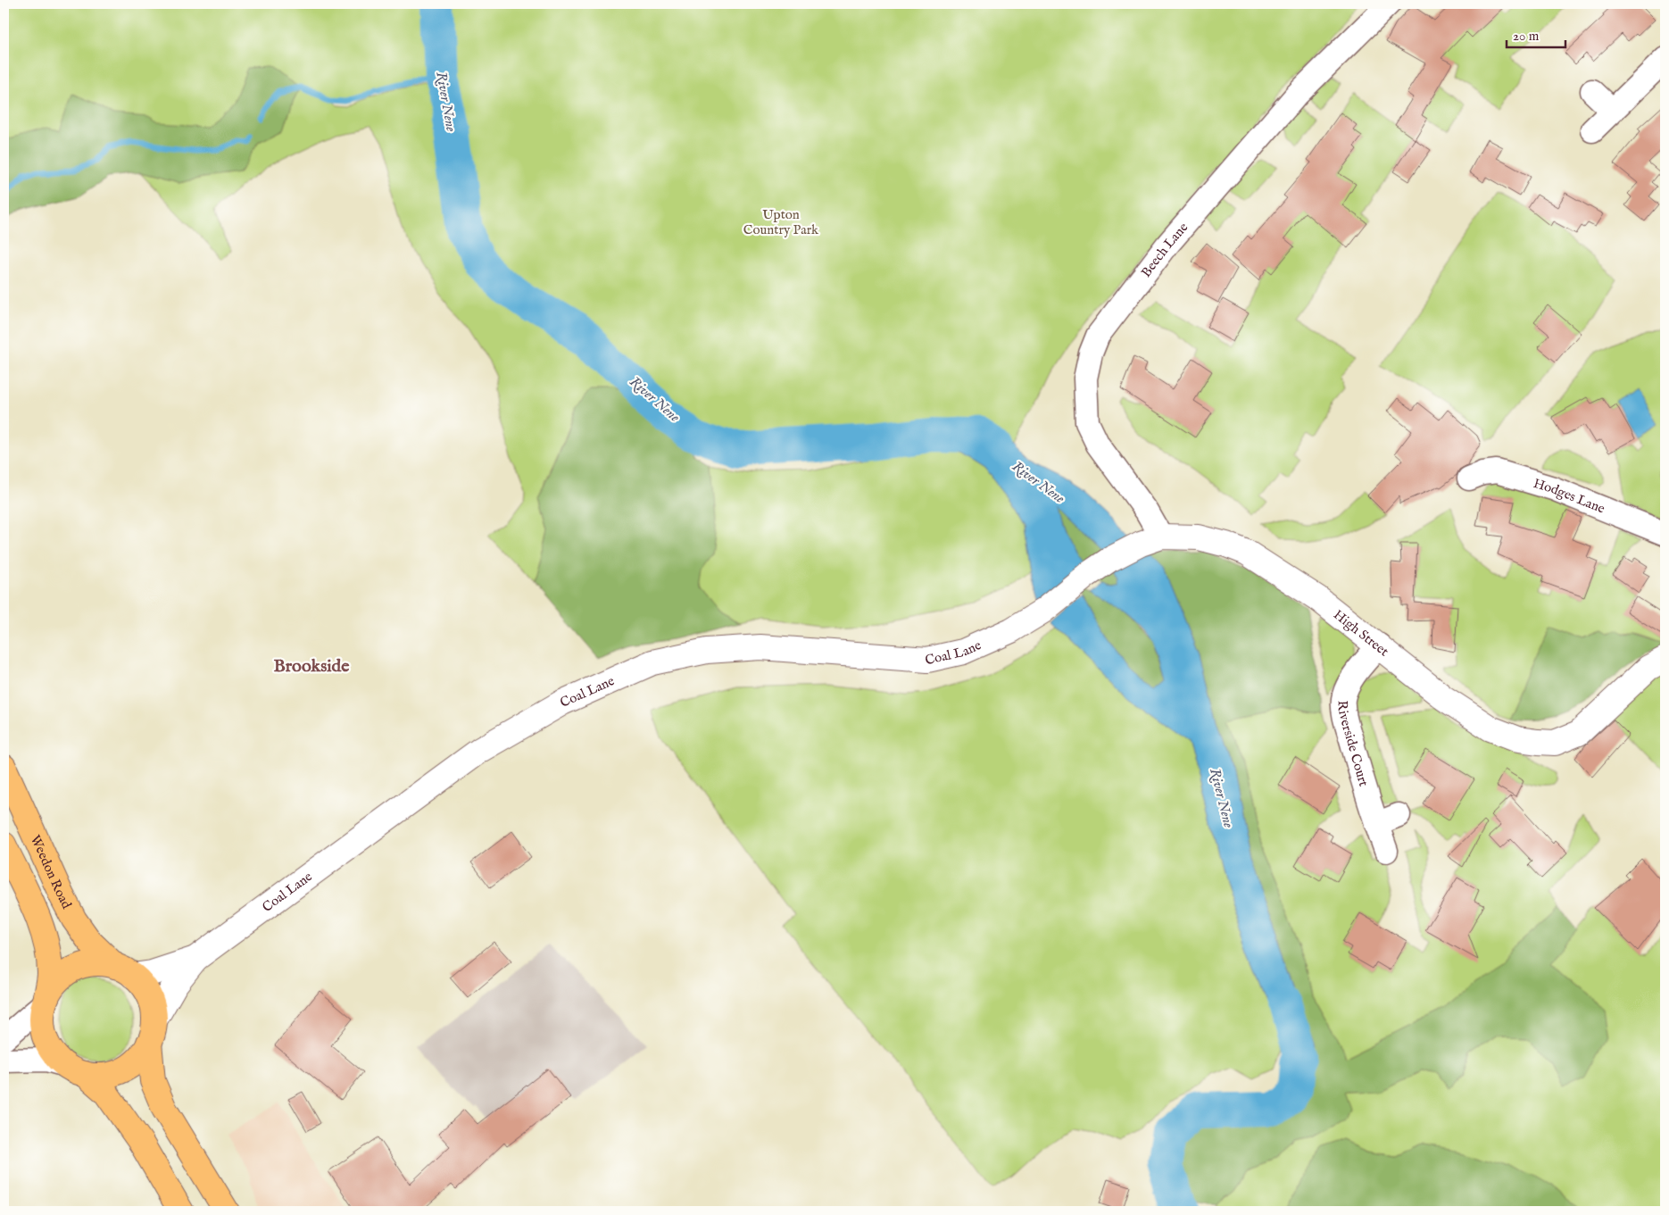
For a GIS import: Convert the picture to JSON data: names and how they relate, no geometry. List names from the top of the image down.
{
  "streets": {
    "highway": ["Weedon Road"],
    "street": [
      "Beech Lane",
      "Hodges Lane",
      "High Street",
      "Coal Lane",
      "Riverside Court"
    ]
  },
  "crossings": [
    ["Beech Lane", "High Street"],
    ["High Street", "Coal Lane"],
    ["High Street", "Riverside Court"],
    ["Coal Lane", "Weedon Road"]
  ],
  "districts": ["Brookside"],
  "water": ["River Nene"],
  "parks": ["Upton Country Park"],
  "scale_bar": "20 m"
}
